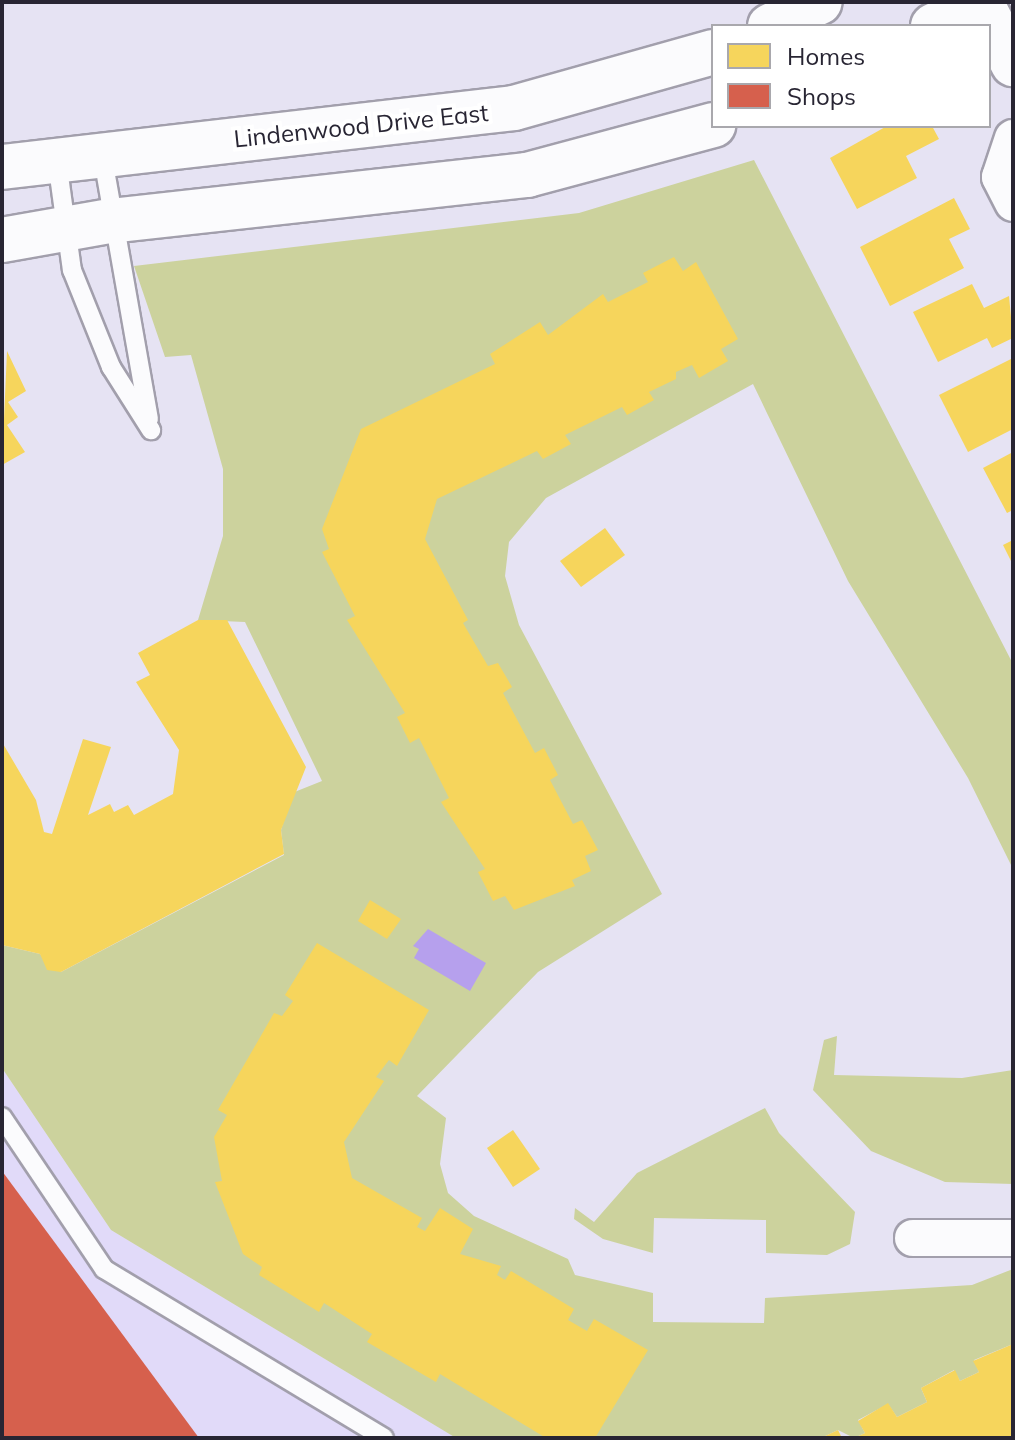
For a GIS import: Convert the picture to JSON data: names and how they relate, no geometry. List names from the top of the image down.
{
  "streets": {
    "street": ["Lindenwood Drive East"]
  },
  "legend": ["Homes", "Shops"]
}
